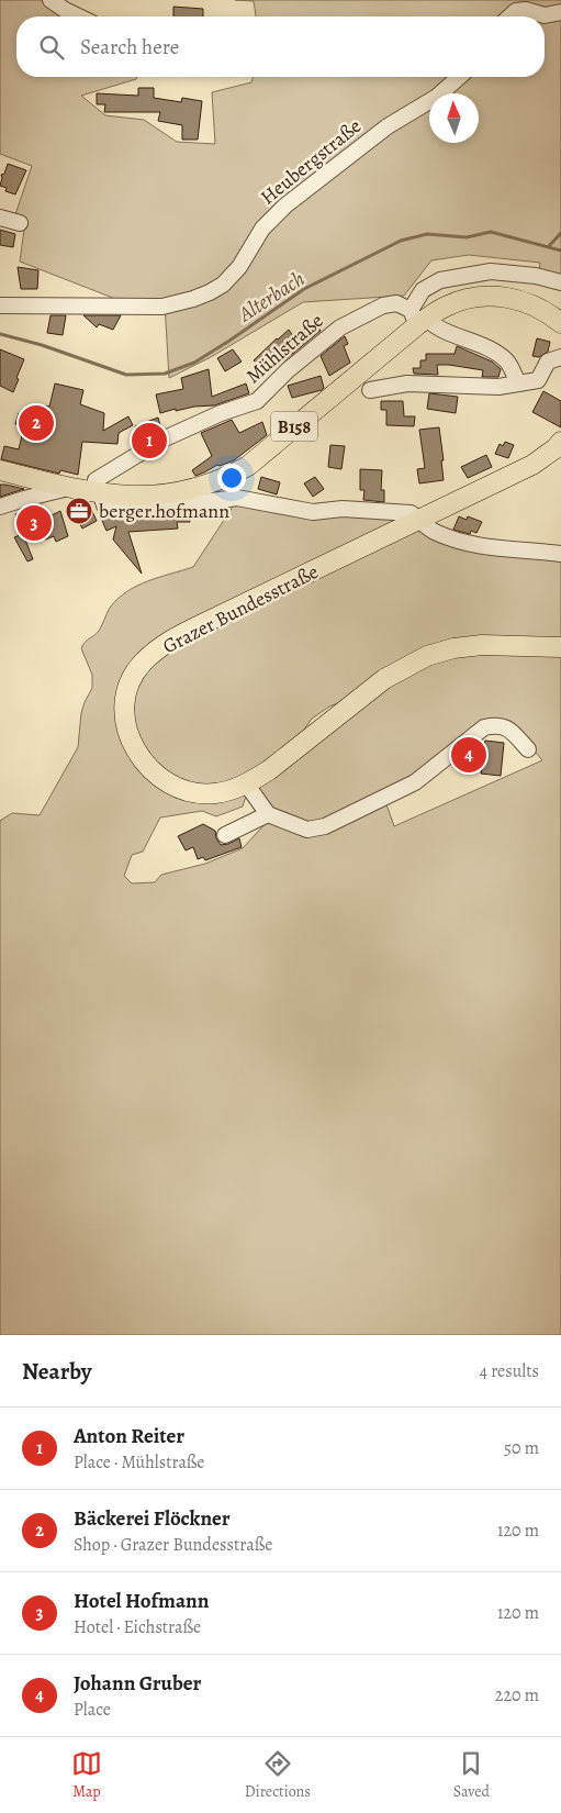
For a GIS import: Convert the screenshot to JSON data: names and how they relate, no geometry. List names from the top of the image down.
{
  "streets": {
    "main road": ["B158", "Grazer Bundesstraße"],
    "street": ["Heubergstraße", "Mühlstraße"]
  },
  "crossings": [
    ["Mühlstraße", "B158"]
  ],
  "water": ["Alterbach"],
  "places": {
    "office": ["berger.hofmann"]
  },
  "north": "top",
  "page": {
    "search": "Search here",
    "pins": [
      "2",
      "1",
      "3",
      "4"
    ],
    "heading": ["Nearby", "4 results"],
    "list": [
      {
        "mark": "1",
        "name": "Anton Reiter",
        "note": "Place · Mühlstraße",
        "value": "50 m"
      },
      {
        "mark": "2",
        "name": "Bäckerei Flöckner",
        "note": "Shop · Grazer Bundesstraße",
        "value": "120 m"
      },
      {
        "mark": "3",
        "name": "Hotel Hofmann",
        "note": "Hotel · Eichstraße",
        "value": "120 m"
      },
      {
        "mark": "4",
        "name": "Johann Gruber",
        "note": "Place",
        "value": "220 m"
      }
    ],
    "nav": ["Map", "Directions", "Saved"]
  }
}
